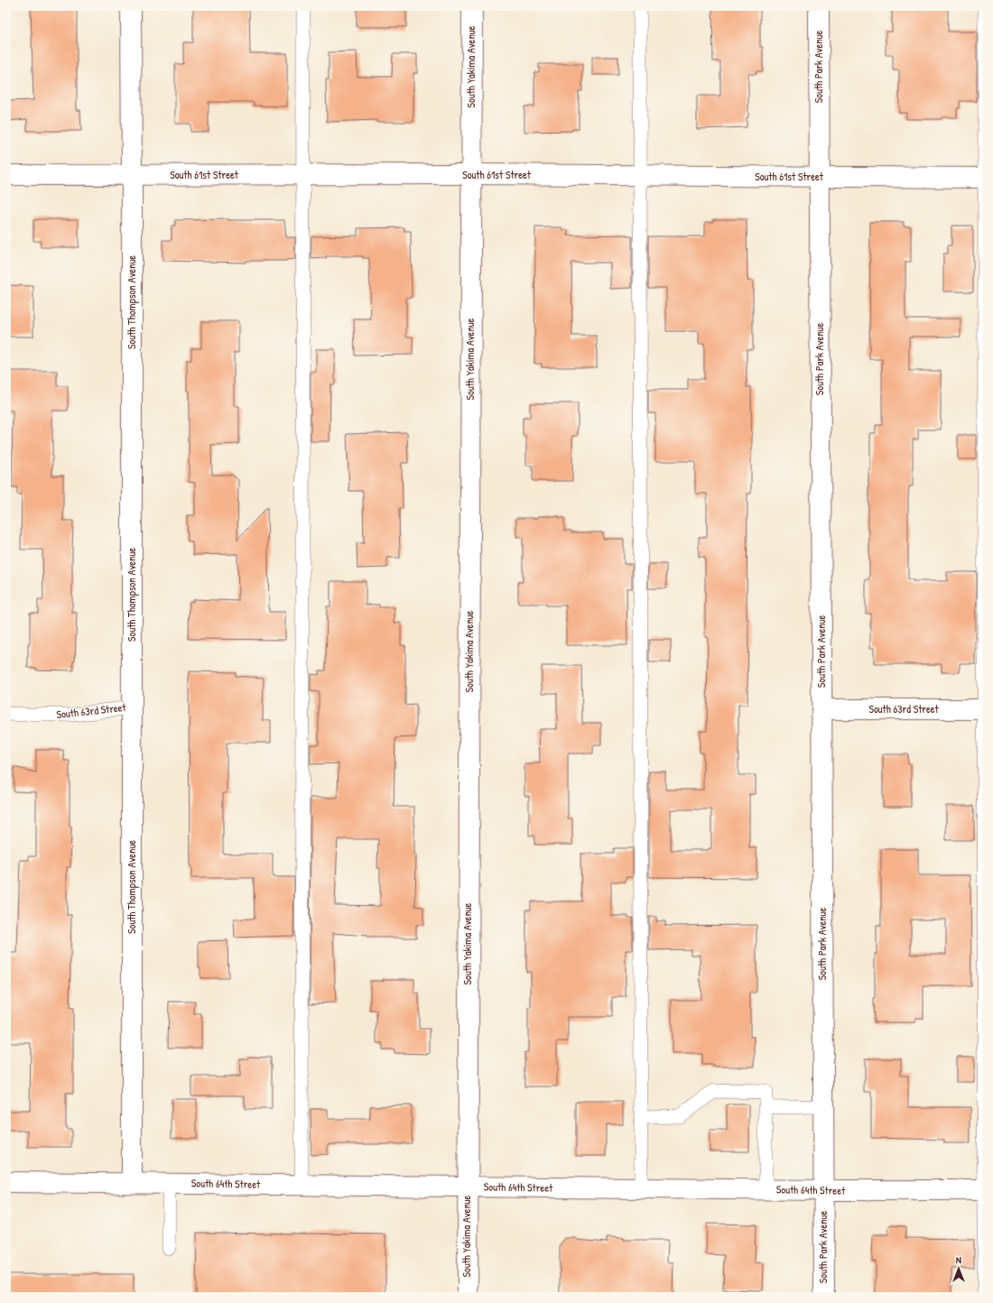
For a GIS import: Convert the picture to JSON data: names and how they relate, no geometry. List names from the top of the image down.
{
  "streets": {
    "street": [
      "South Yakima Avenue",
      "South Park Avenue",
      "South 61st Street",
      "South Thompson Avenue",
      "South 63rd Street",
      "South 64th Street"
    ]
  },
  "crossings": [
    ["South Yakima Avenue", "South 61st Street"],
    ["South Yakima Avenue", "South 64th Street"],
    ["South Park Avenue", "South 61st Street"],
    ["South Park Avenue", "South 63rd Street"],
    ["South Park Avenue", "South 64th Street"],
    ["South 61st Street", "South Thompson Avenue"],
    ["South Thompson Avenue", "South 63rd Street"],
    ["South Thompson Avenue", "South 64th Street"]
  ],
  "north": "top"
}
